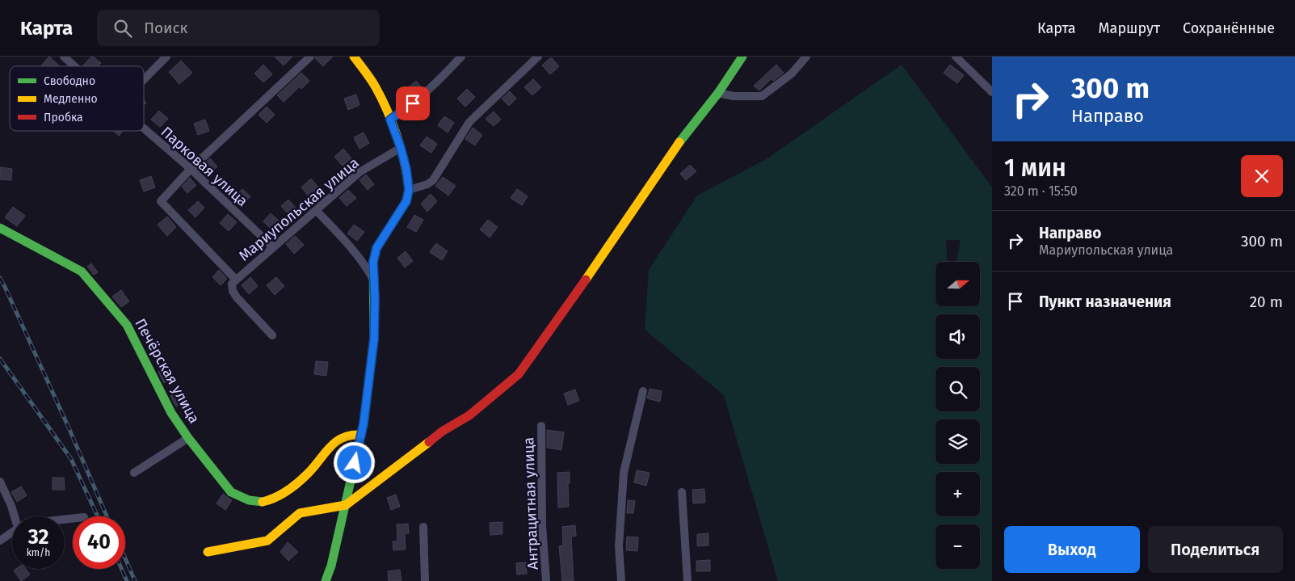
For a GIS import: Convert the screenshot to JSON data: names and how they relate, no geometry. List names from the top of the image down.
{
  "streets": {
    "street": [
      "Парковая улица",
      "Мариупольская улица",
      "Печёрская улица",
      "Антрацитная улица"
    ]
  },
  "crossings": [
    ["Парковая улица", "Мариупольская улица"]
  ],
  "legend": ["Свободно", "Медленно", "Пробка"],
  "north": "right",
  "page": {
    "header": "Карта",
    "search": "Поиск",
    "nav": ["Карта", "Маршрут", "Сохранённые"],
    "turn": ["300 m", "Направо"],
    "heading": ["1 мин", "320 m · 15:50"],
    "list": [
      {
        "name": "Направо",
        "note": "Мариупольская улица",
        "value": "300 m"
      },
      {
        "name": "Пункт назначения",
        "value": "20 m"
      }
    ],
    "map_buttons": ["+", "−"],
    "speed": "32 km/h",
    "limit": "40",
    "buttons": ["Выход", "Поделиться"]
  }
}
